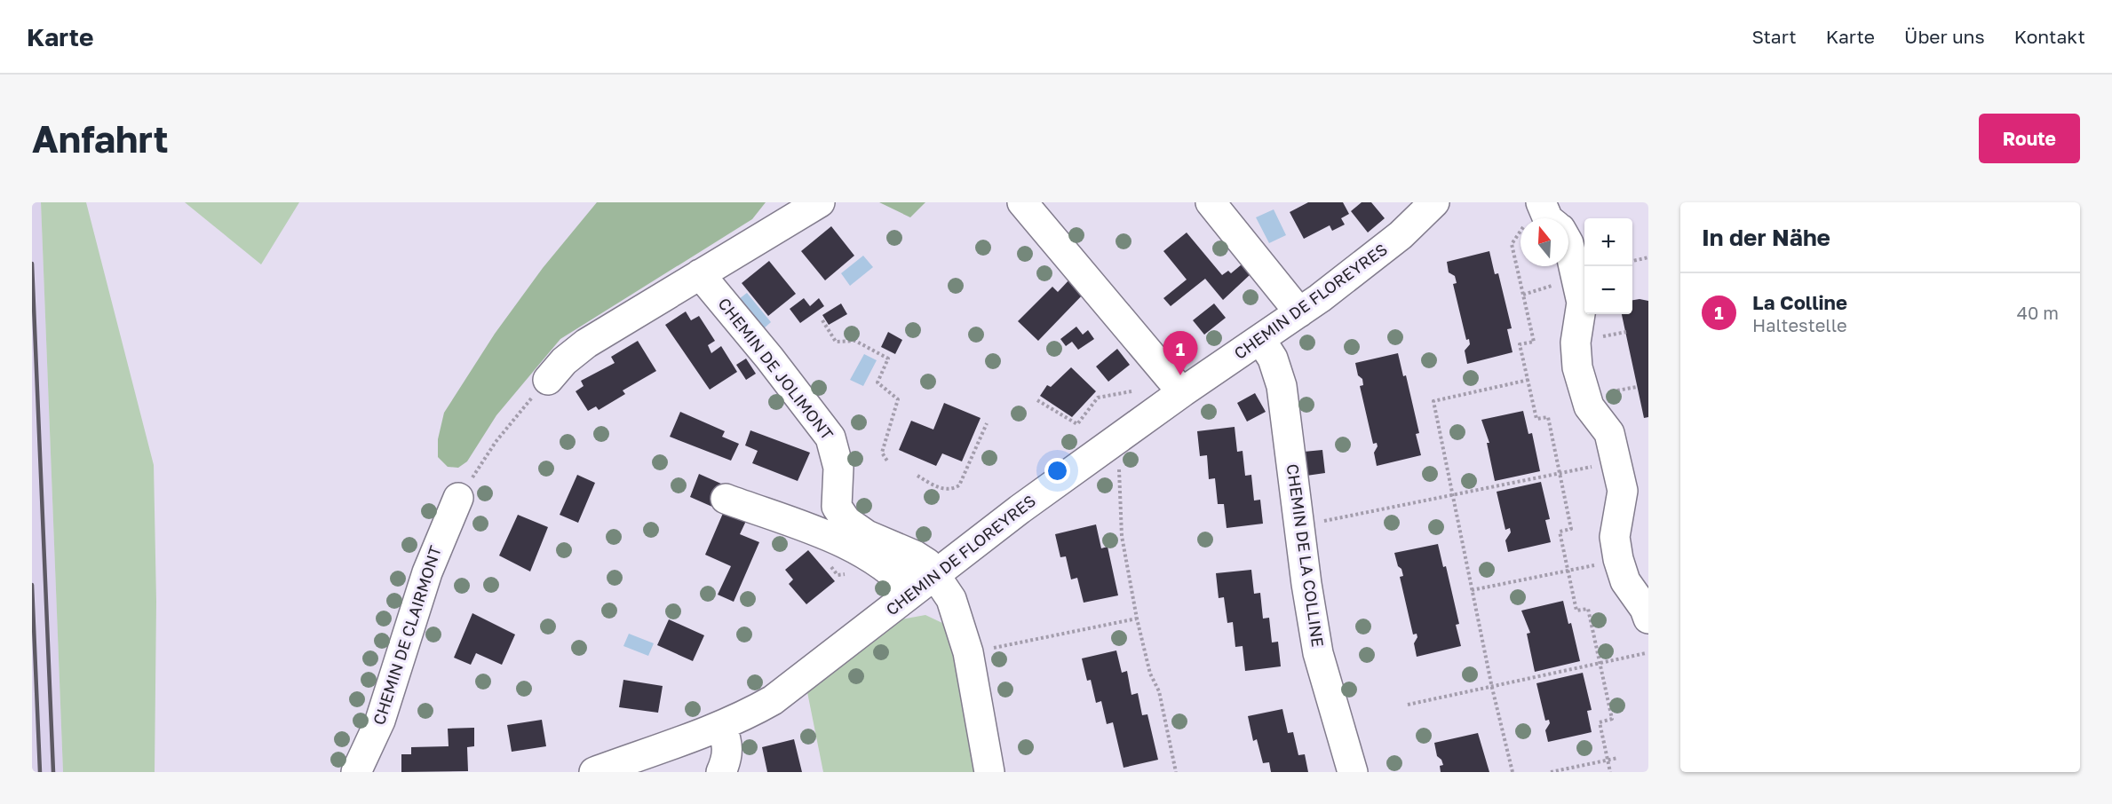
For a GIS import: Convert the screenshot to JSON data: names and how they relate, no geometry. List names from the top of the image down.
{
  "streets": {
    "street": [
      "CHEMIN DE FLOREYRES",
      "CHEMIN DE JOLIMONT",
      "CHEMIN DE LA COLLINE",
      "CHEMIN DE CLAIRMONT"
    ]
  },
  "crossings": [
    ["CHEMIN DE FLOREYRES", "CHEMIN DE JOLIMONT"],
    ["CHEMIN DE FLOREYRES", "CHEMIN DE LA COLLINE"]
  ],
  "north": "top",
  "page": {
    "header": "Karte",
    "nav": [
      "Start",
      "Karte",
      "Über uns",
      "Kontakt"
    ],
    "buttons": "Route",
    "title": "Anfahrt",
    "heading": "In der Nähe",
    "map_buttons": ["+", "−"],
    "list": [
      {
        "mark": "1",
        "name": "La Colline",
        "note": "Haltestelle",
        "value": "40 m"
      }
    ],
    "pins": "1"
  }
}
